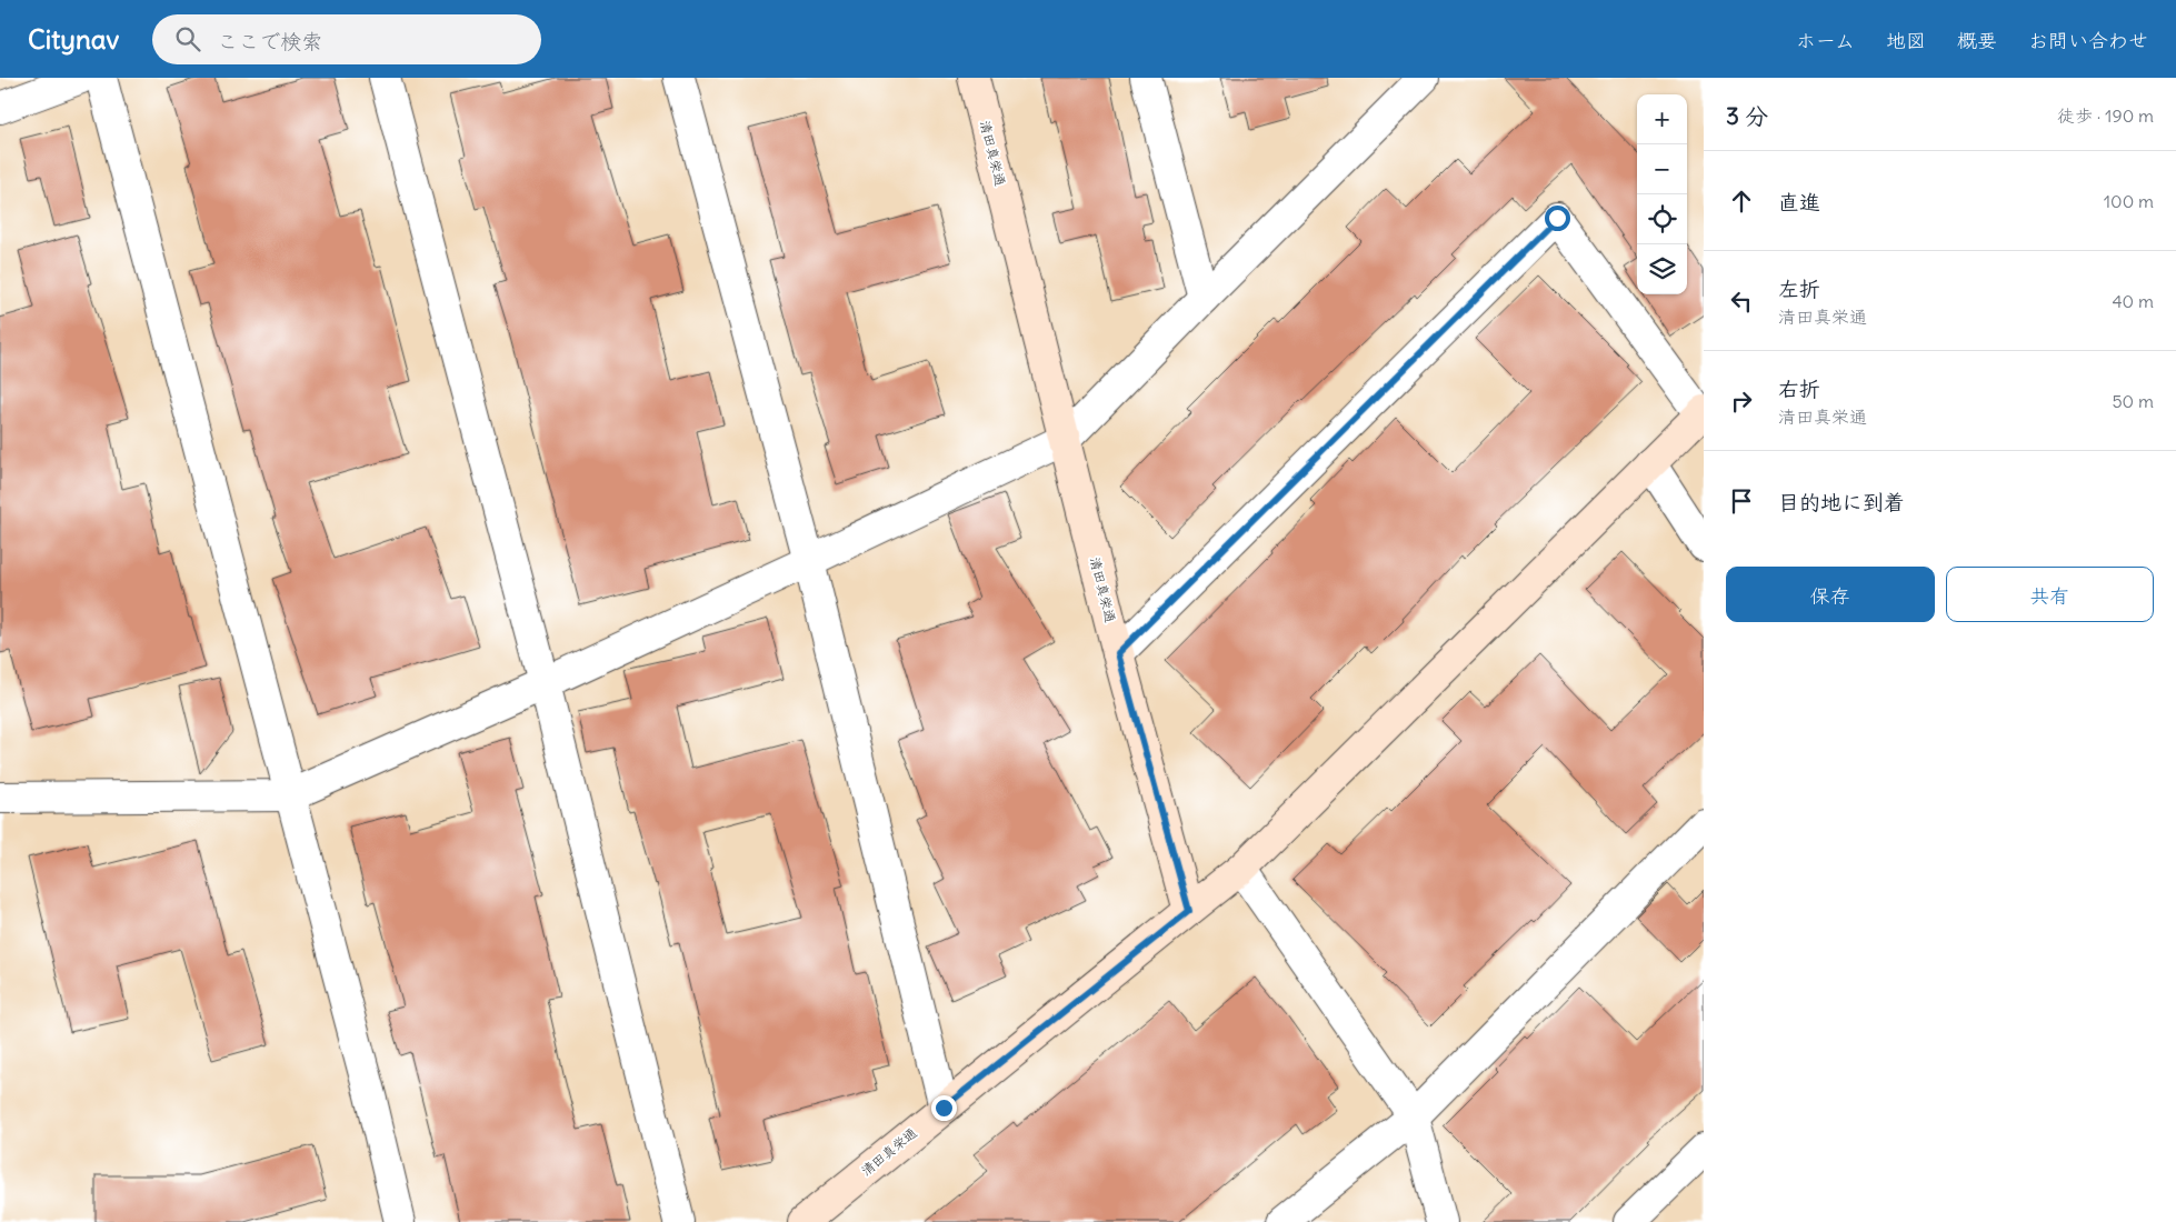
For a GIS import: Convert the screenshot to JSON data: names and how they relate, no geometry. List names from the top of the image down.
{
  "streets": {
    "street": ["清田真栄通"]
  },
  "page": {
    "header": "Citynav",
    "search": "ここで検索",
    "nav": [
      "ホーム",
      "地図",
      "概要",
      "お問い合わせ"
    ],
    "heading": ["3 分", "徒歩 · 190 m"],
    "map_buttons": ["+", "−"],
    "list": [
      ["直進", "100 m"],
      ["左折", "清田真栄通", "40 m"],
      ["右折", "清田真栄通", "50 m"],
      "目的地に到着"
    ],
    "buttons": ["保存", "共有"]
  }
}
